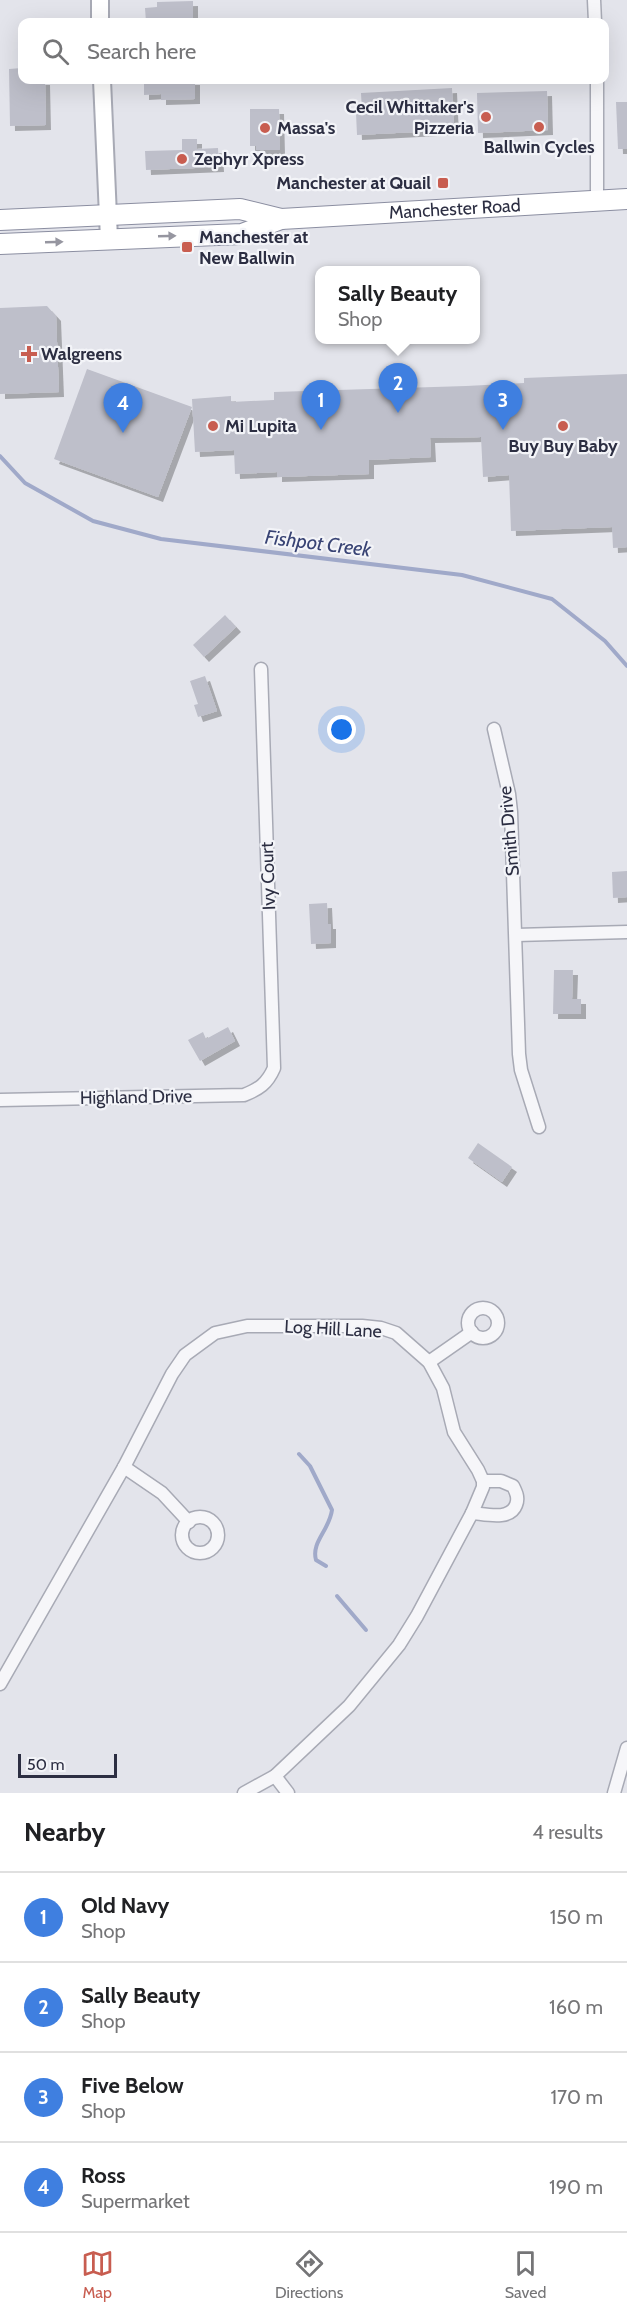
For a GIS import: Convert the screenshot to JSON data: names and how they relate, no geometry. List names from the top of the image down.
{
  "streets": {
    "highway": ["Manchester Road"],
    "street": [
      "Smith Drive",
      "Ivy Court",
      "Highland Drive",
      "Log Hill Lane"
    ]
  },
  "crossings": [
    ["Ivy Court", "Highland Drive"]
  ],
  "water": ["Fishpot Creek"],
  "places": {
    "other": [
      "Cecil Whittaker's Pizzeria",
      "Ballwin Cycles",
      "Massa's",
      "Zephyr Xpress",
      "Mi Lupita",
      "Buy Buy Baby"
    ],
    "transit": ["Manchester at Quail", "Manchester at New Ballwin"],
    "health": ["Walgreens"]
  },
  "scale_bar": "50 m",
  "page": {
    "search": "Search here",
    "popup": ["Sally Beauty", "Shop"],
    "pins": [
      "2",
      "1",
      "3",
      "4"
    ],
    "scale": "50 m",
    "heading": ["Nearby", "4 results"],
    "list": [
      {
        "mark": "1",
        "name": "Old Navy",
        "note": "Shop",
        "value": "150 m"
      },
      {
        "mark": "2",
        "name": "Sally Beauty",
        "note": "Shop",
        "value": "160 m"
      },
      {
        "mark": "3",
        "name": "Five Below",
        "note": "Shop",
        "value": "170 m"
      },
      {
        "mark": "4",
        "name": "Ross",
        "note": "Supermarket",
        "value": "190 m"
      }
    ],
    "nav": ["Map", "Directions", "Saved"]
  }
}
